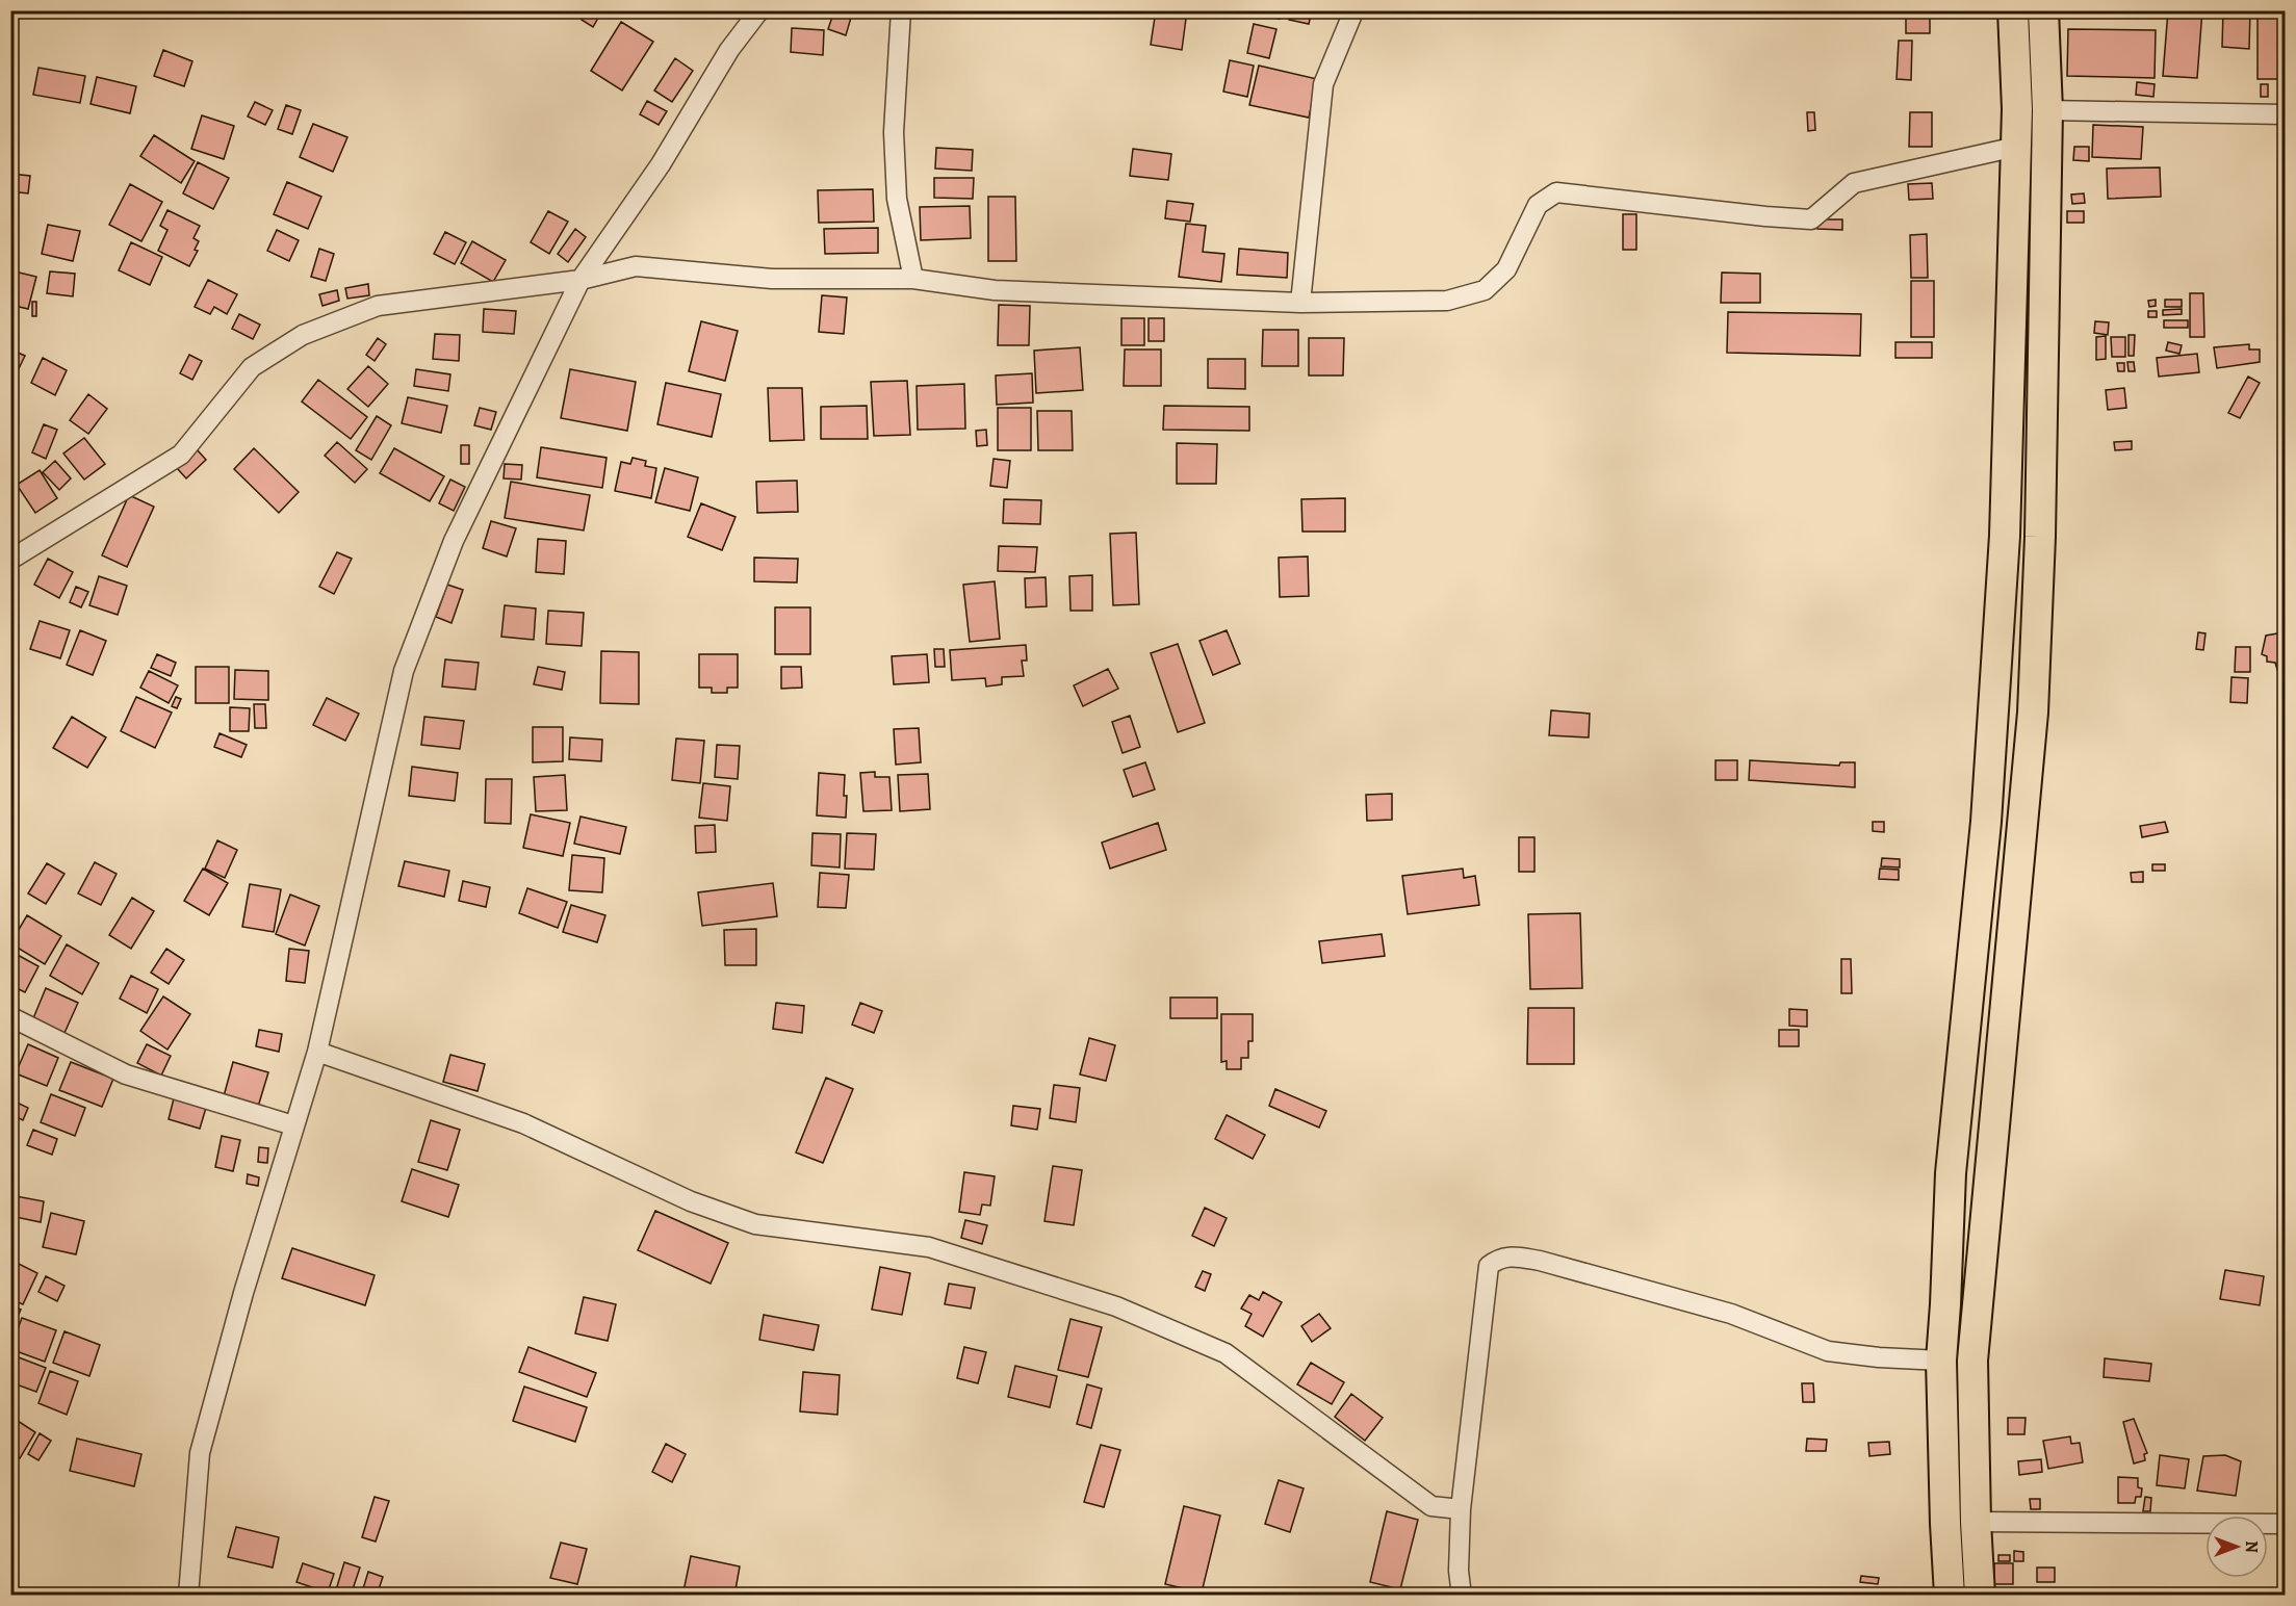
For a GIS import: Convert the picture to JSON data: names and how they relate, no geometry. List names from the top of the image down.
{
  "north": "right"
}
